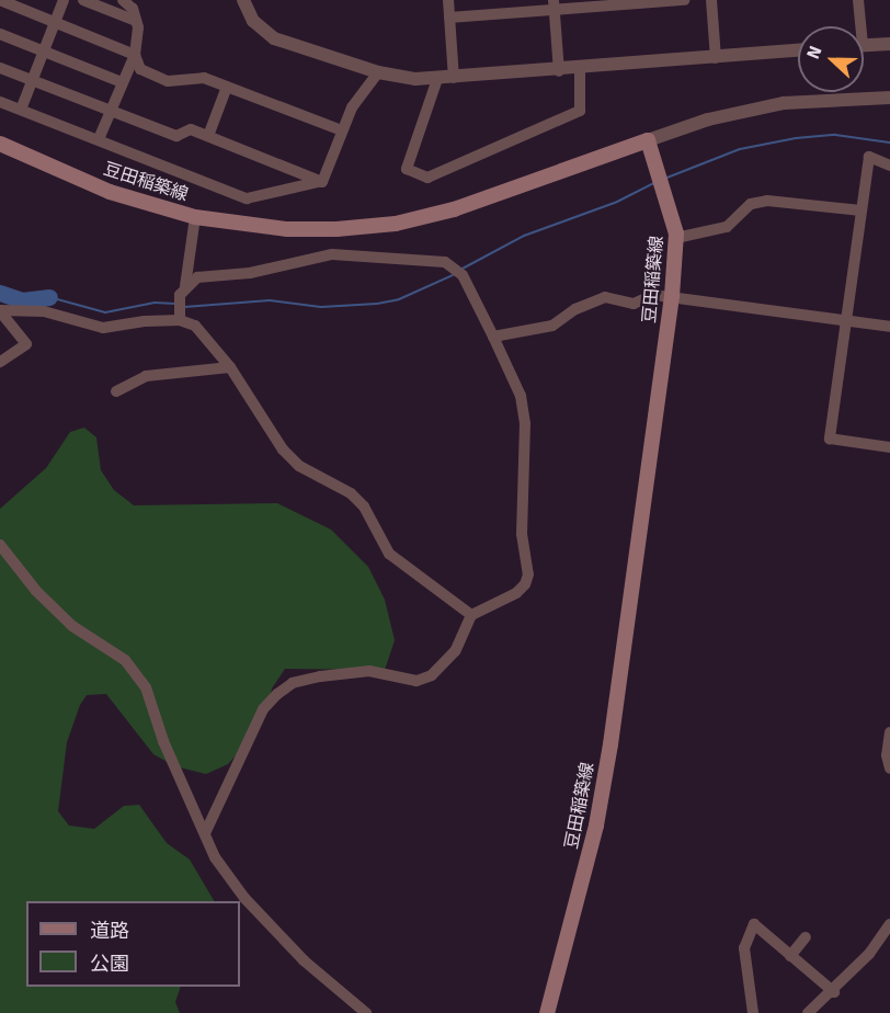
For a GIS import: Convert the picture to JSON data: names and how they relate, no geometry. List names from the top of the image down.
{
  "streets": {
    "main road": ["豆田稲築線"]
  },
  "legend": ["道路", "公園"],
  "north": "left"
}
